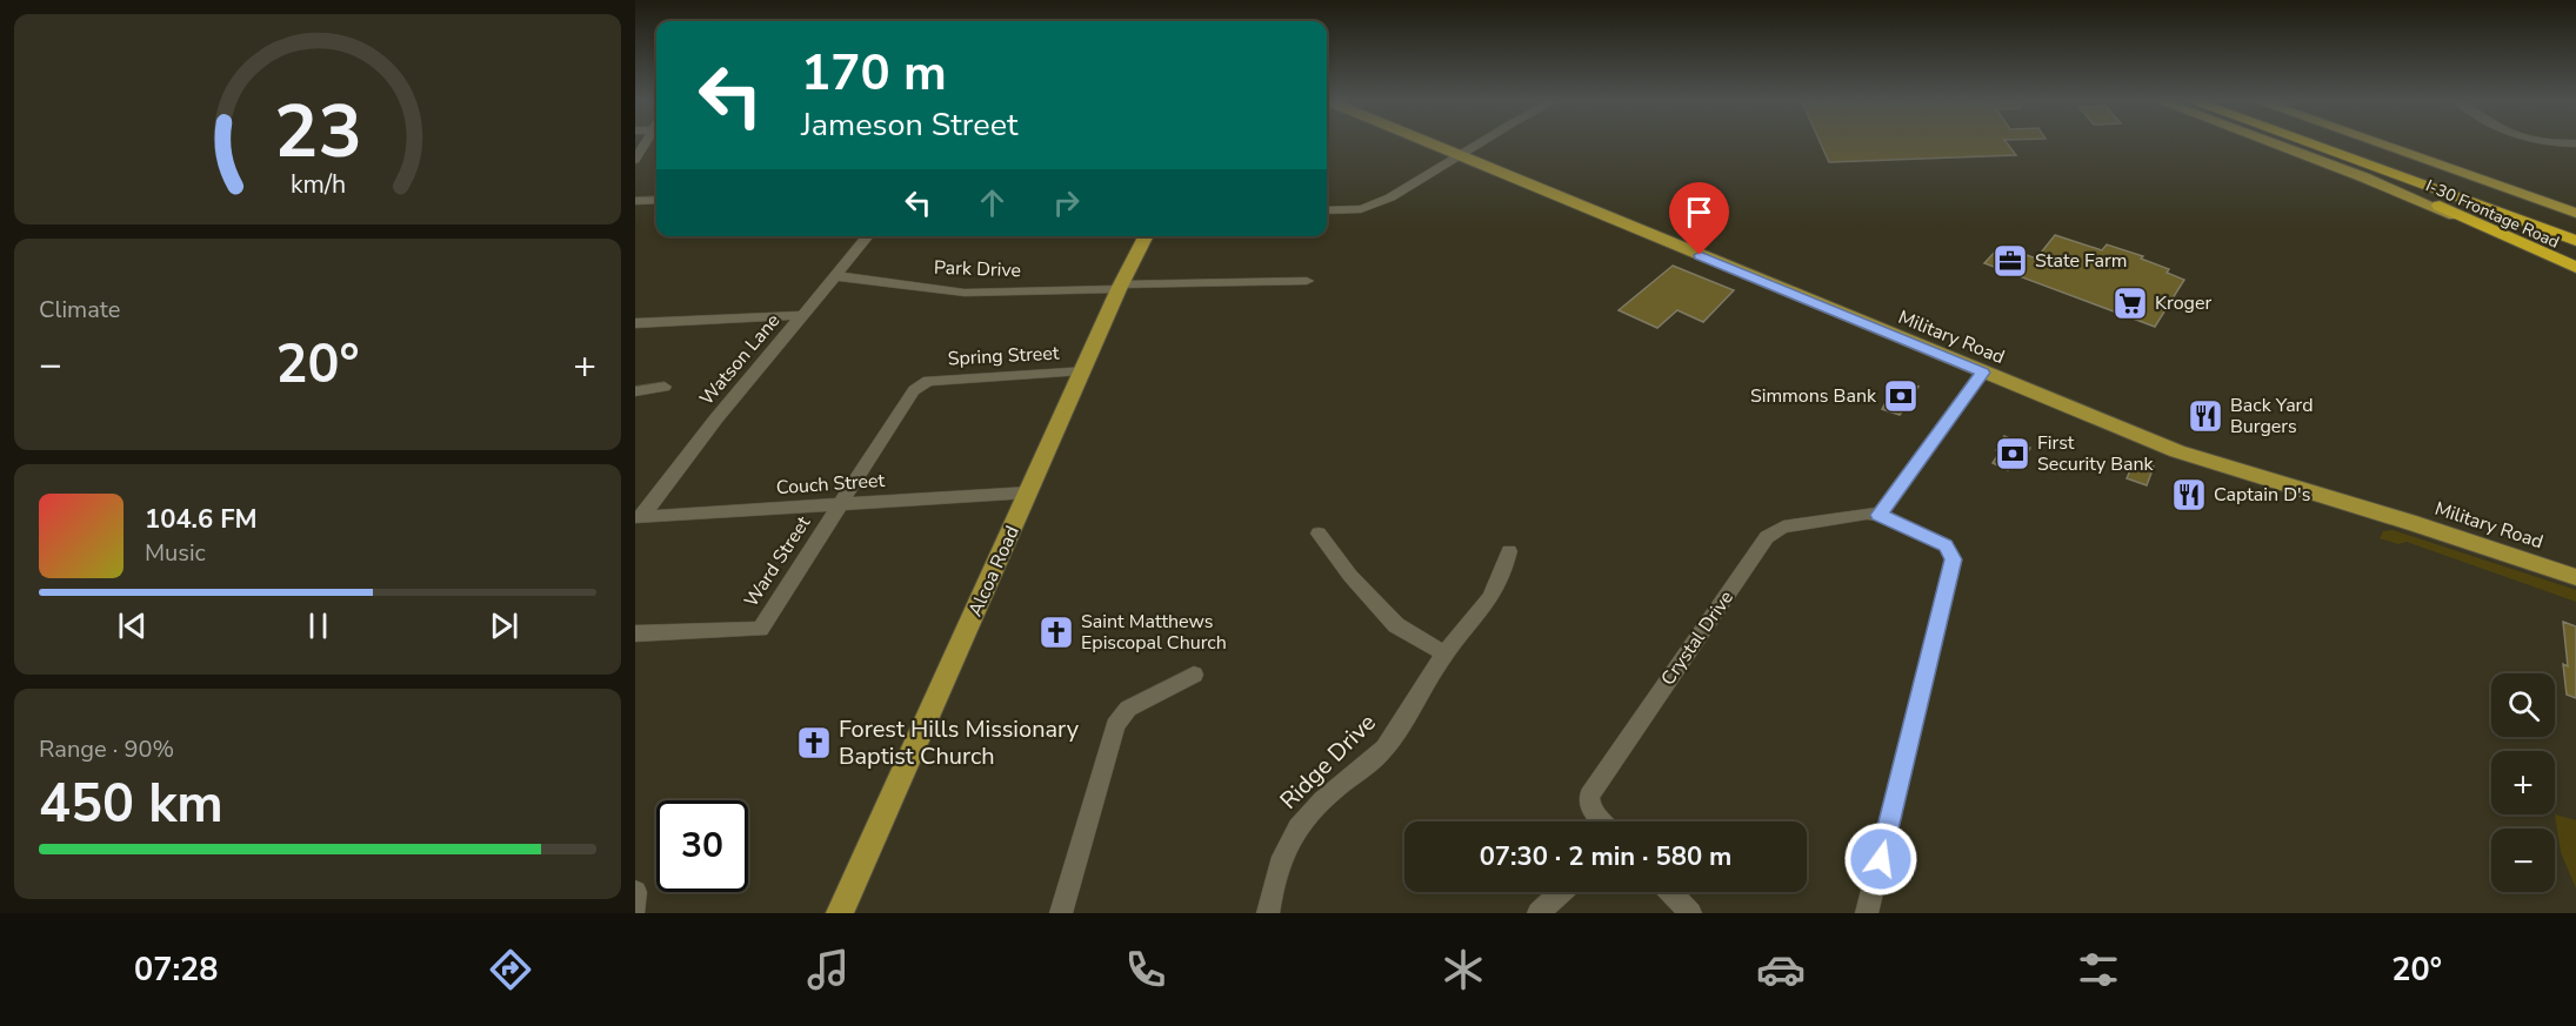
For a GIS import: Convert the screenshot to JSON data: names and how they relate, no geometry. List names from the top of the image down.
{
  "streets": {
    "main road": ["I-30 Frontage Road", "Military Road", "Alcoa Road"],
    "street": [
      "Park Drive",
      "Spring Street",
      "Watson Lane",
      "Couch Street",
      "Ward Street",
      "Crystal Drive",
      "Ridge Drive"
    ]
  },
  "crossings": [
    ["Park Drive", "Watson Lane"],
    ["Park Drive", "Alcoa Road"],
    ["Spring Street", "Ward Street"],
    ["Spring Street", "Alcoa Road"],
    ["Watson Lane", "Couch Street"],
    ["Couch Street", "Ward Street"],
    ["Couch Street", "Alcoa Road"]
  ],
  "places": {
    "office": ["State Farm"],
    "supermarket": ["Kroger"],
    "bank": ["Simmons Bank", "First Security Bank"],
    "restaurant": ["Back Yard Burgers", "Captain D's"],
    "church": ["Saint Matthews Episcopal Church", "Forest Hills Missionary Baptist Church"]
  },
  "page": {
    "turn": ["170 m", "Jameson Street"],
    "tile": [
      "Climate",
      ["Range · 90%", "450 km"]
    ],
    "heat": ["−", "20°", "+"],
    "song": ["104.6 FM", "Music"],
    "map_buttons": ["+", "−"],
    "limit": "30",
    "trip": "07:30 · 2 min · 580 m",
    "tabs": ["07:28", "20°"],
    "gauge": ["23", "km/h"]
  }
}
